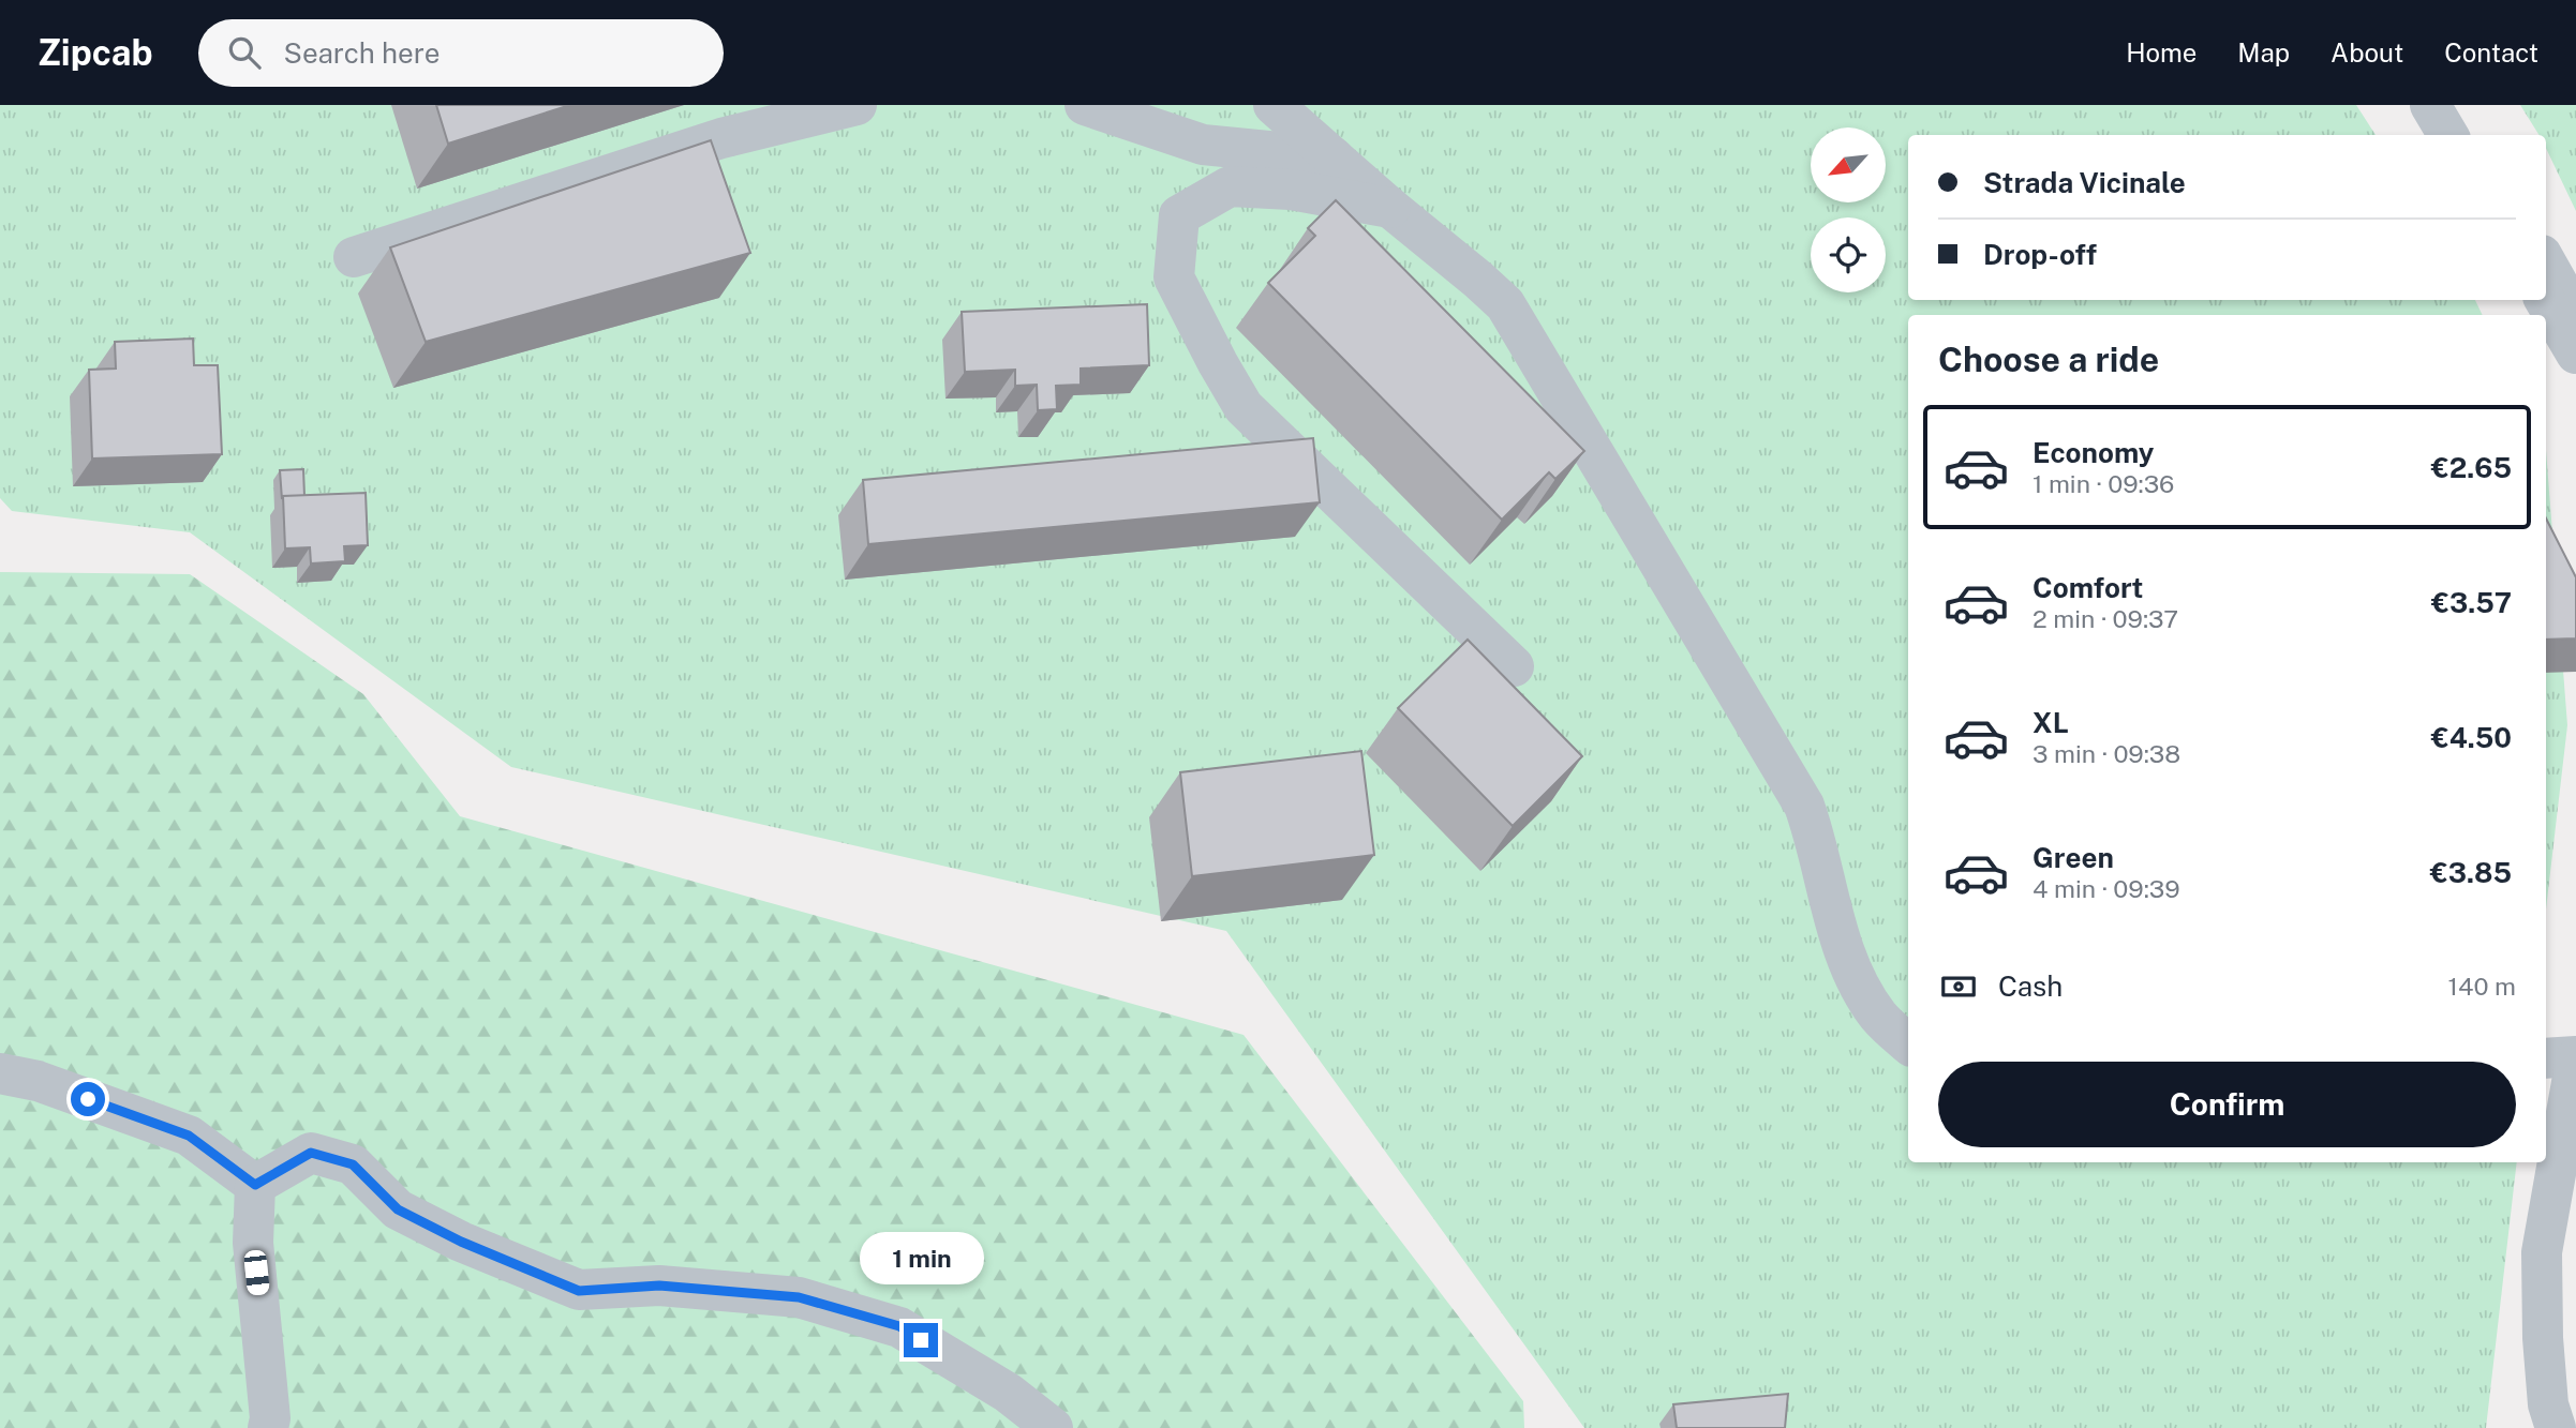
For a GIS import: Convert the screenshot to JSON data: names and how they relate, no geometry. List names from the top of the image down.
{
  "north": "bottom left",
  "page": {
    "header": "Zipcab",
    "search": "Search here",
    "nav": [
      "Home",
      "Map",
      "About",
      "Contact"
    ],
    "banner": ["Strada Vicinale", "Drop-off"],
    "heading": "Choose a ride",
    "list": [
      {
        "name": "Economy",
        "note": "1 min · 09:36",
        "value": "€2.65"
      },
      {
        "name": "Comfort",
        "note": "2 min · 09:37",
        "value": "€3.57"
      },
      {
        "name": "XL",
        "note": "3 min · 09:38",
        "value": "€4.50"
      },
      {
        "name": "Green",
        "note": "4 min · 09:39",
        "value": "€3.85"
      }
    ],
    "pay": ["Cash", "140 m"],
    "buttons": "Confirm",
    "bubble": "1 min"
  }
}
